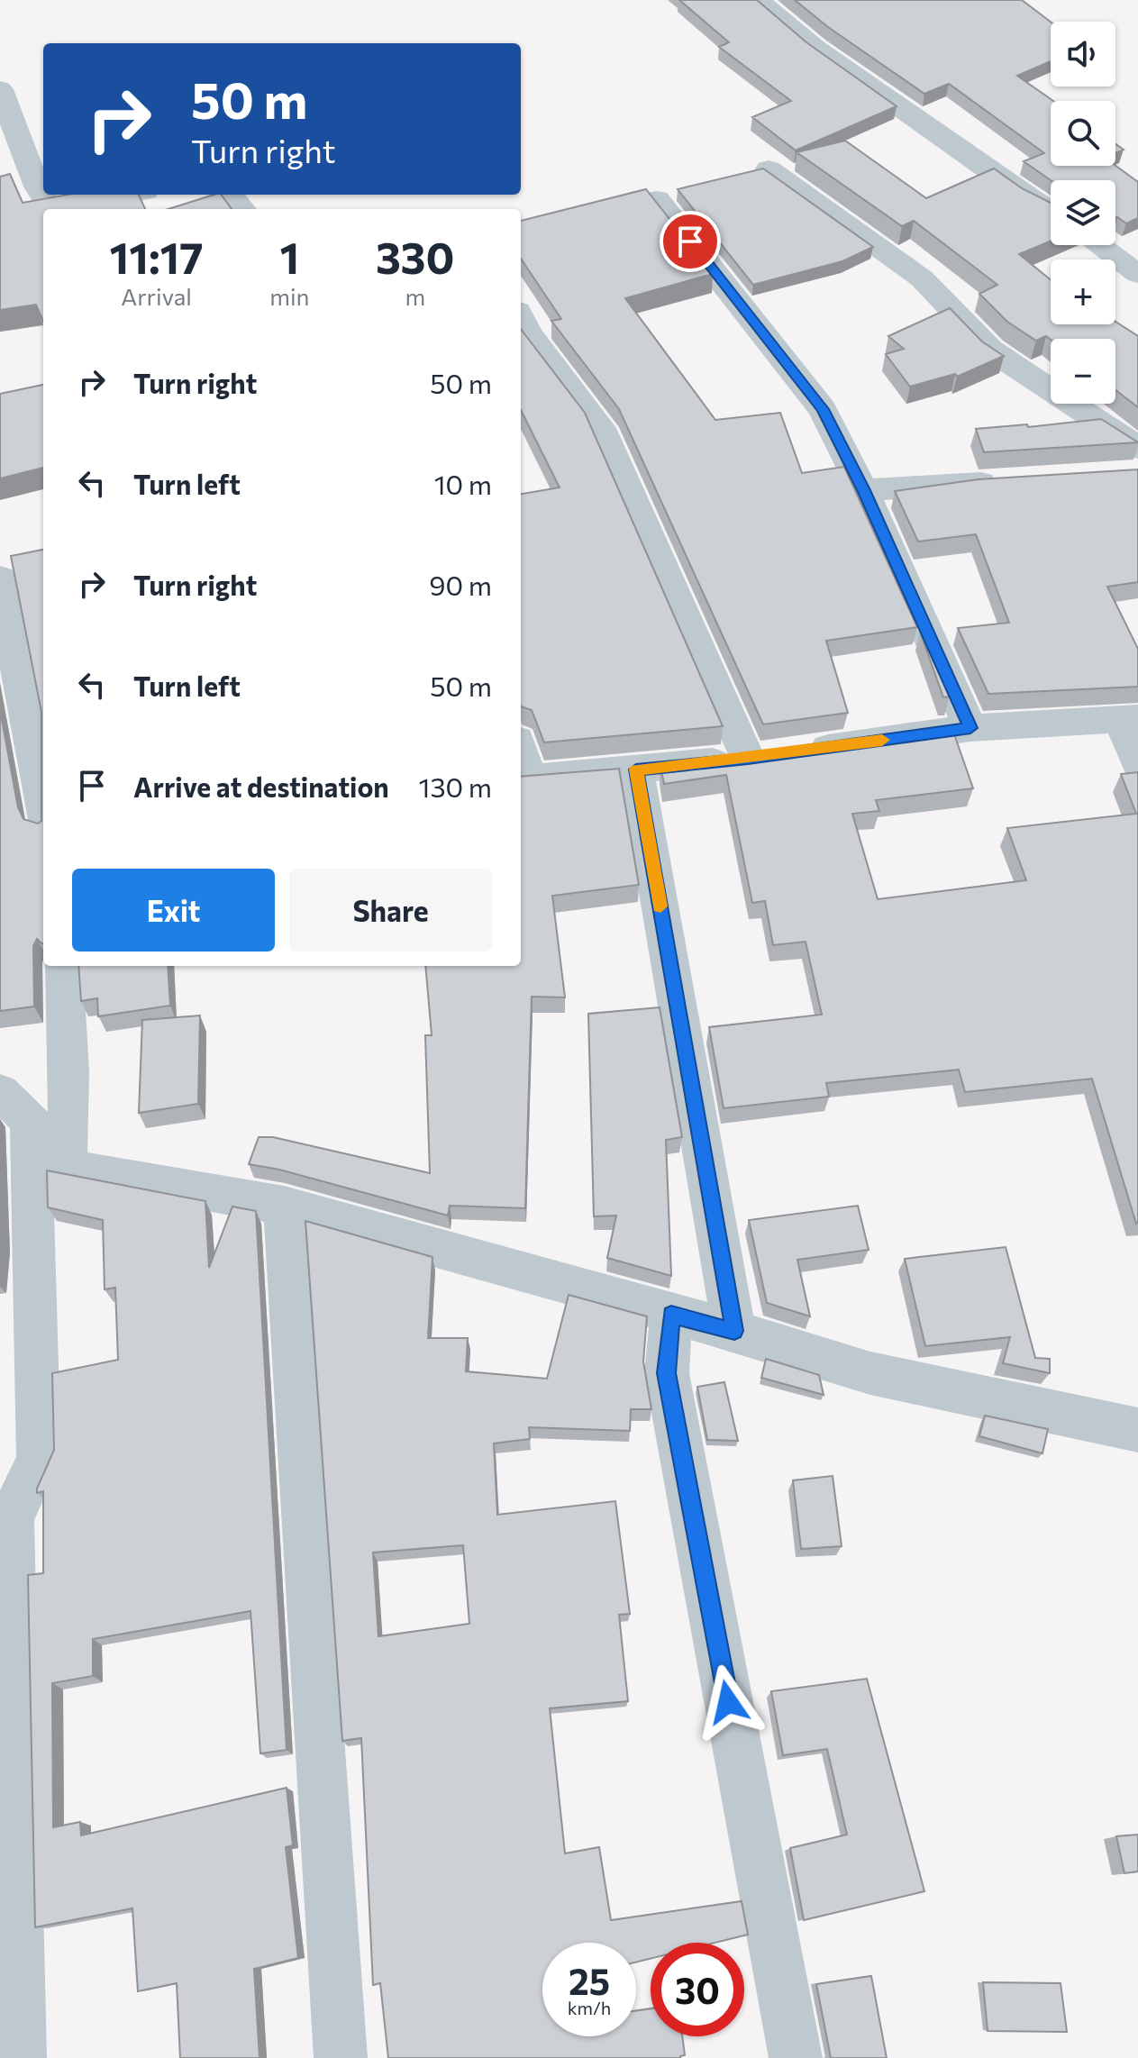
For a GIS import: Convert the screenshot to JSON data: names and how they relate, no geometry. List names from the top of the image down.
{
  "page": {
    "map_buttons": ["+", "−"],
    "turn": ["50 m", "Turn right"],
    "eta": [
      "11:17",
      "Arrival",
      "1",
      "min",
      "330",
      "m"
    ],
    "list": [
      {
        "name": "Turn right",
        "value": "50 m"
      },
      {
        "name": "Turn left",
        "value": "10 m"
      },
      {
        "name": "Turn right",
        "value": "90 m"
      },
      {
        "name": "Turn left",
        "value": "50 m"
      },
      {
        "name": "Arrive at destination",
        "value": "130 m"
      }
    ],
    "buttons": ["Exit", "Share"],
    "speed": "25 km/h",
    "limit": "30"
  }
}
